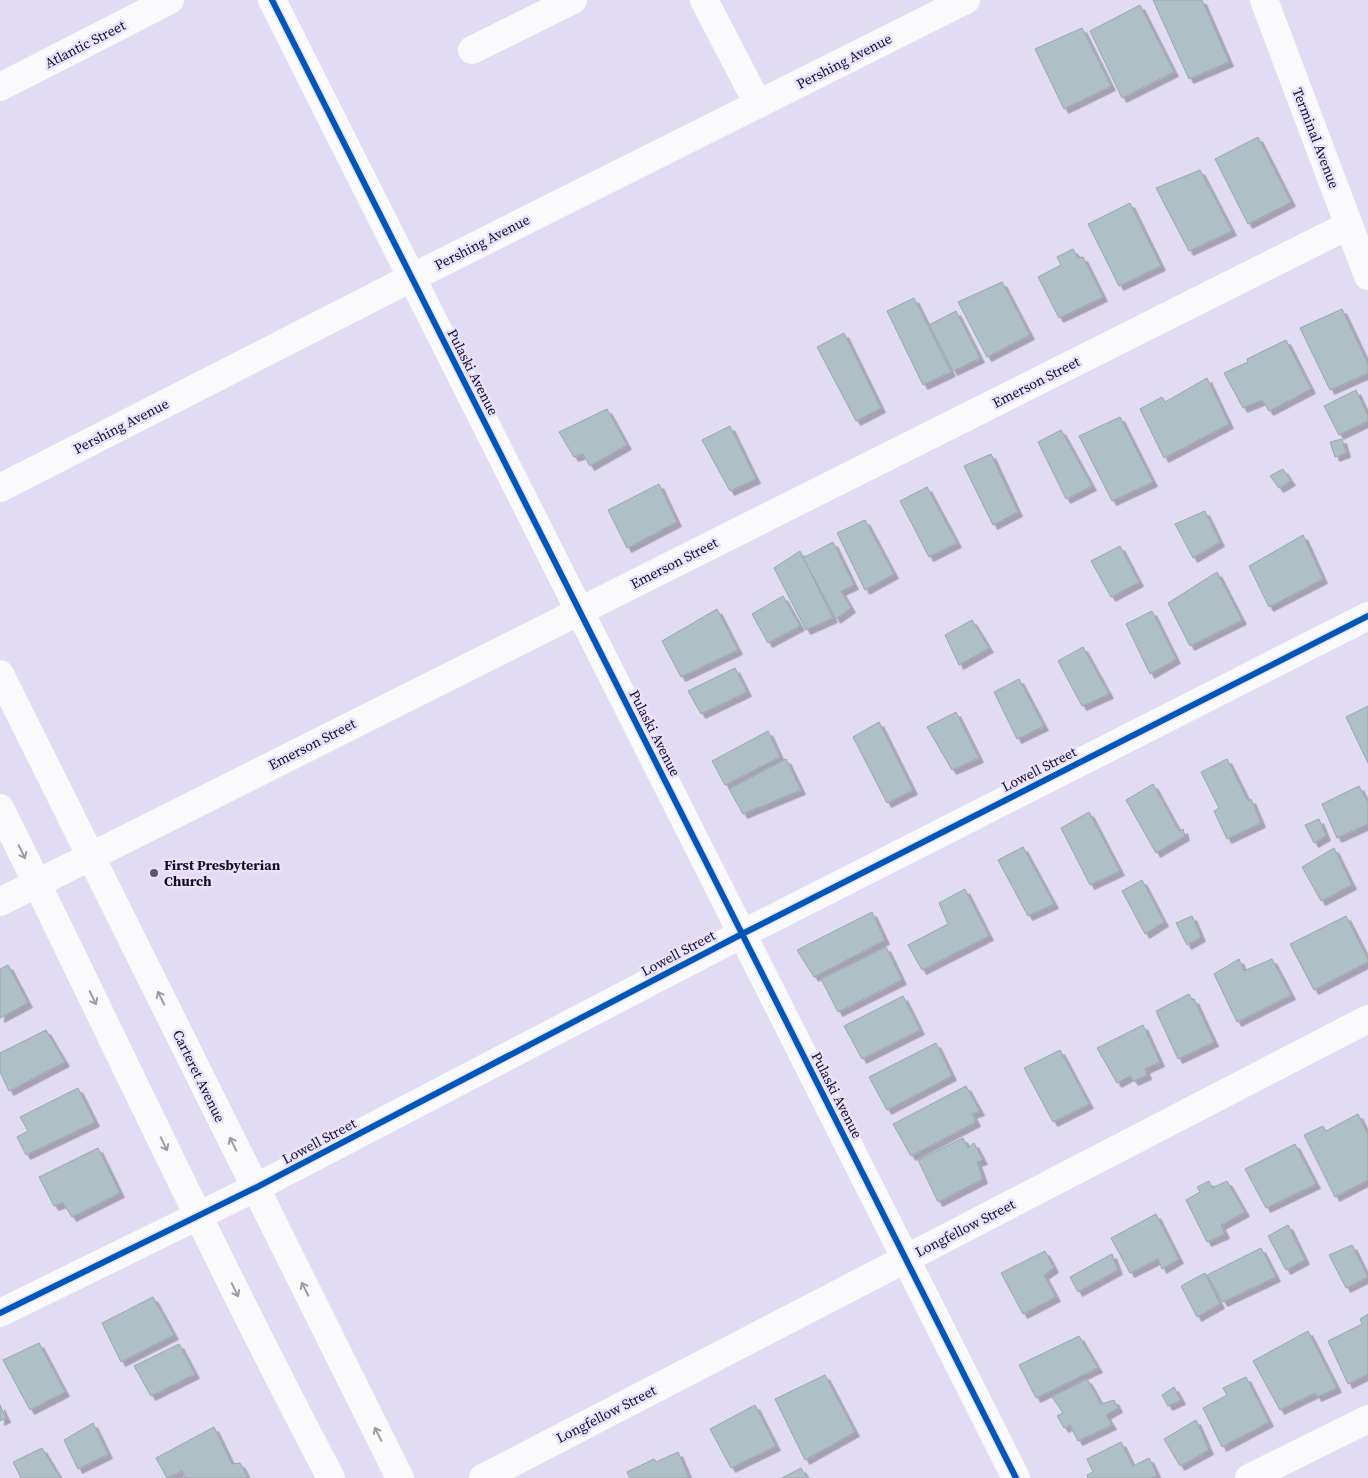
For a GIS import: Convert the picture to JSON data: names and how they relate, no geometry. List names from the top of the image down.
{
  "streets": {
    "street": [
      "Atlantic Street",
      "Pershing Avenue",
      "Terminal Avenue",
      "Pulaski Avenue",
      "Emerson Street",
      "Lowell Street",
      "Carteret Avenue",
      "Longfellow Street"
    ]
  },
  "crossings": [
    ["Pershing Avenue", "Pulaski Avenue"],
    ["Terminal Avenue", "Emerson Street"],
    ["Pulaski Avenue", "Emerson Street"],
    ["Pulaski Avenue", "Lowell Street"],
    ["Pulaski Avenue", "Longfellow Street"],
    ["Emerson Street", "Carteret Avenue"],
    ["Lowell Street", "Carteret Avenue"]
  ],
  "places": ["First Presbyterian Church"]
}
